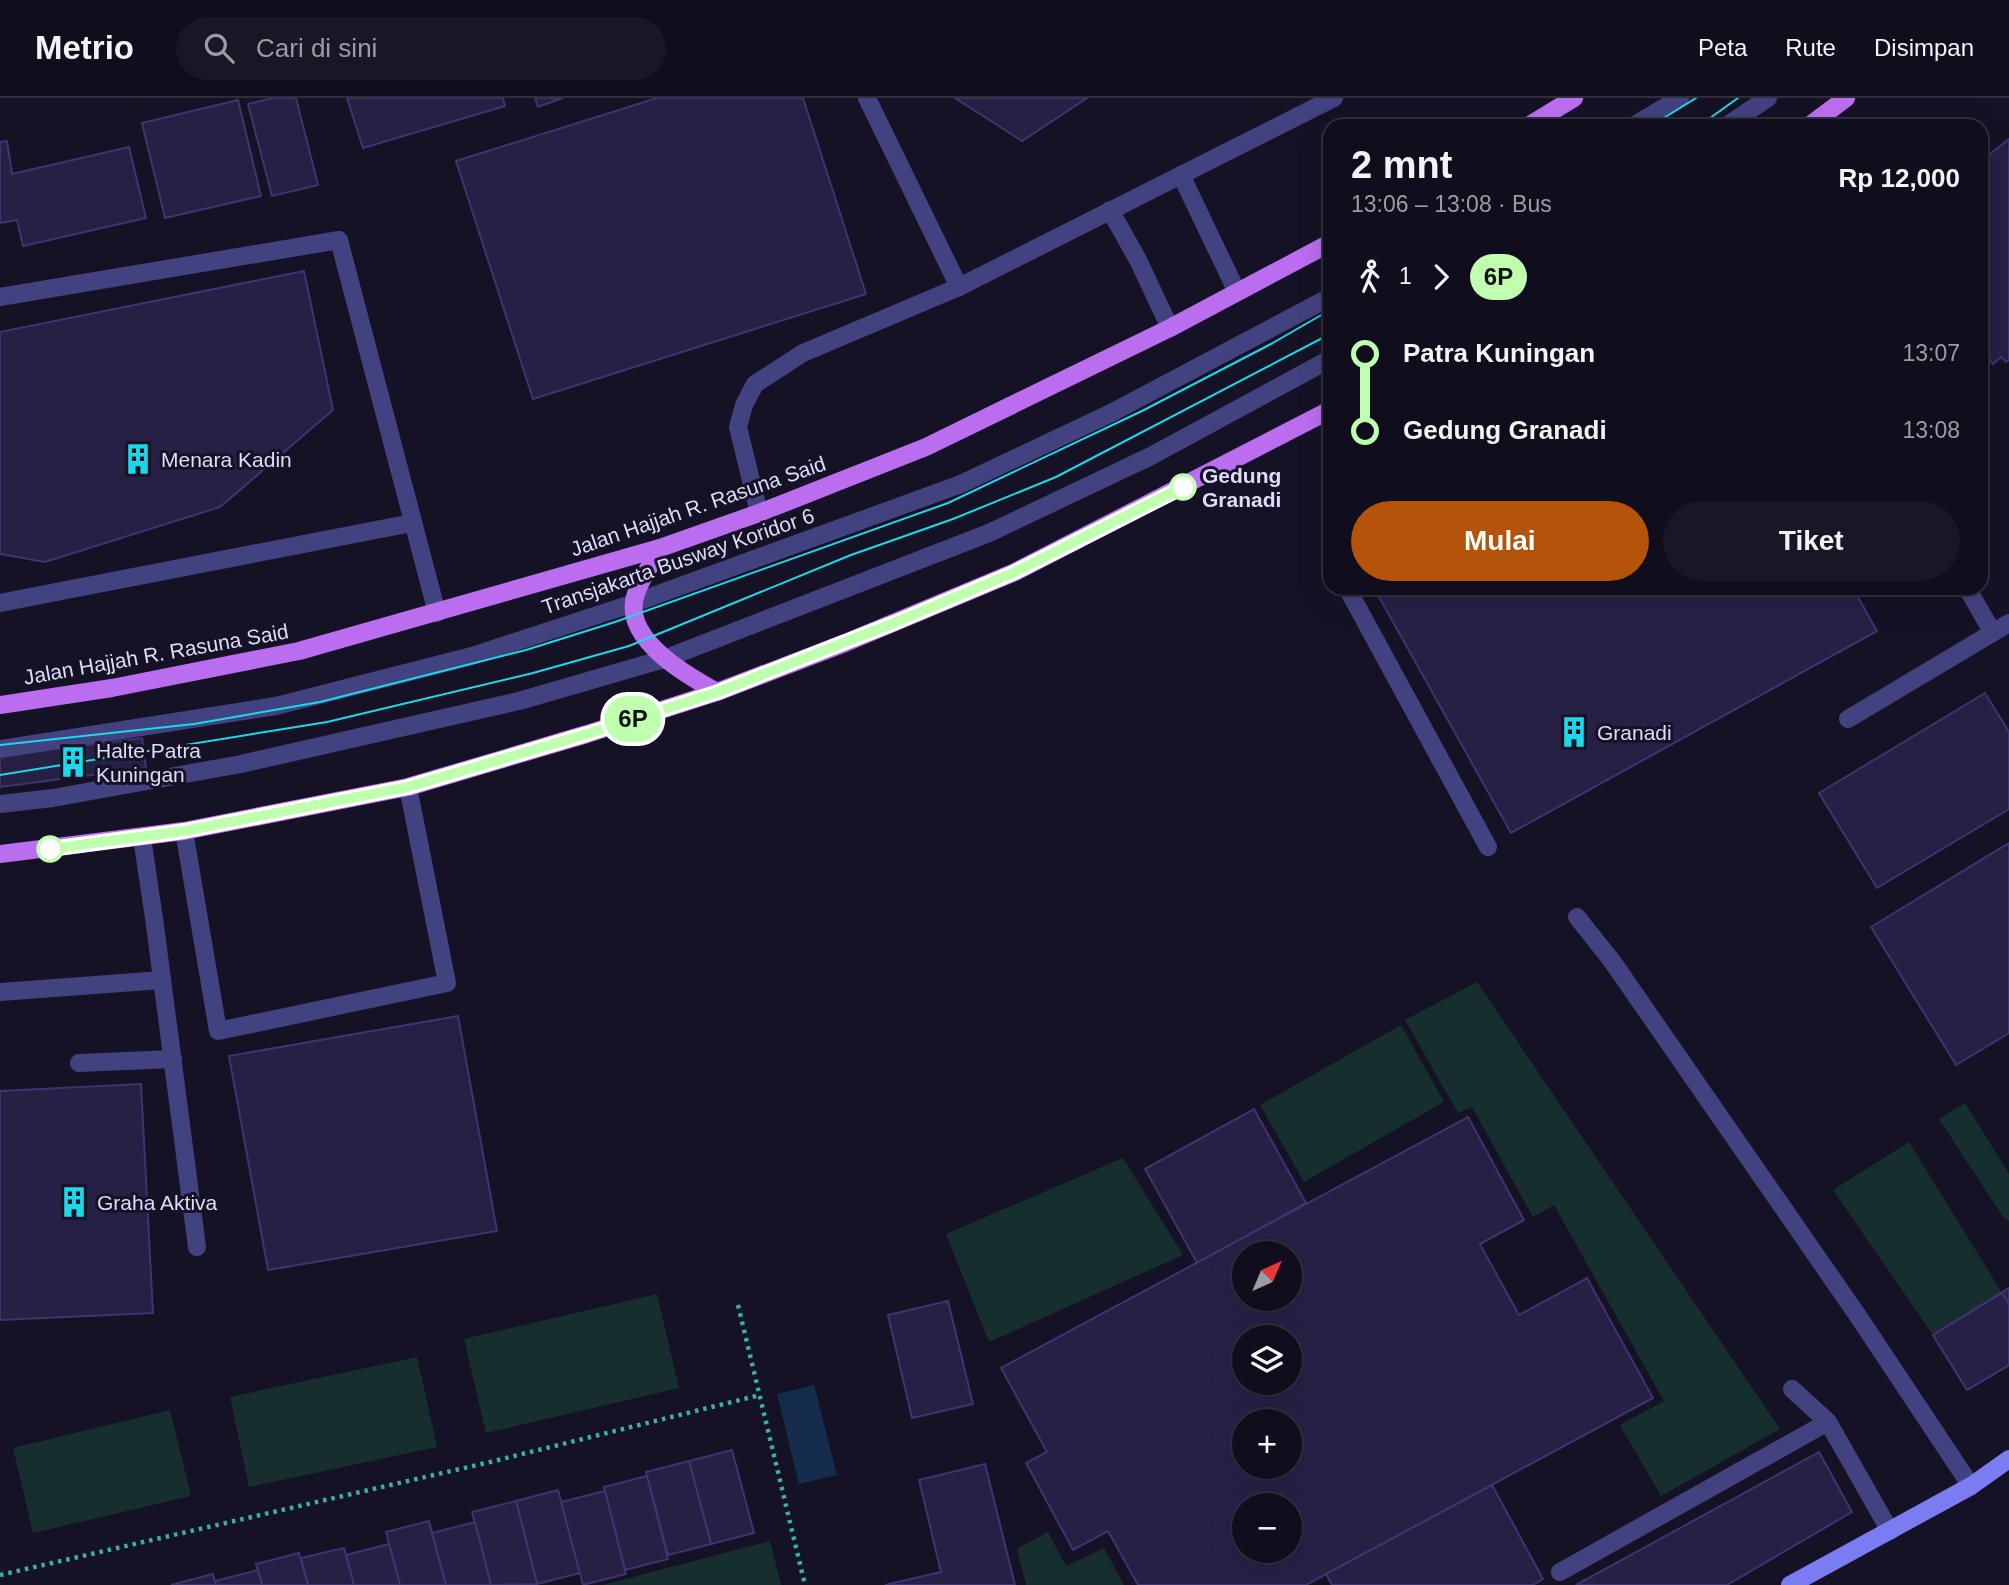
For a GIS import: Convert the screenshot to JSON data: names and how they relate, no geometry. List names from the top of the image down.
{
  "streets": {
    "main road": ["Jalan Hajjah R. Rasuna Said"],
    "lane": ["Transjakarta Busway Koridor 6"]
  },
  "places": {
    "building": [
      "Menara Kadin",
      "Granadi",
      "Halte Patra Kuningan",
      "Graha Aktiva"
    ],
    "other": ["Gedung Granadi"]
  },
  "lines": ["bus line 6P"],
  "north": "top right",
  "page": {
    "header": "Metrio",
    "search": "Cari di sini",
    "nav": ["Peta", "Rute", "Disimpan"],
    "on_map": "6P",
    "heading": ["2 mnt", "13:06 – 13:08 · Bus", "Rp 12,000"],
    "legs": ["1", "6P"],
    "list": [
      {
        "name": "Patra Kuningan",
        "value": "13:07"
      },
      {
        "name": "Gedung Granadi",
        "value": "13:08"
      }
    ],
    "buttons": ["Mulai", "Tiket"],
    "map_buttons": ["+", "−"]
  }
}
